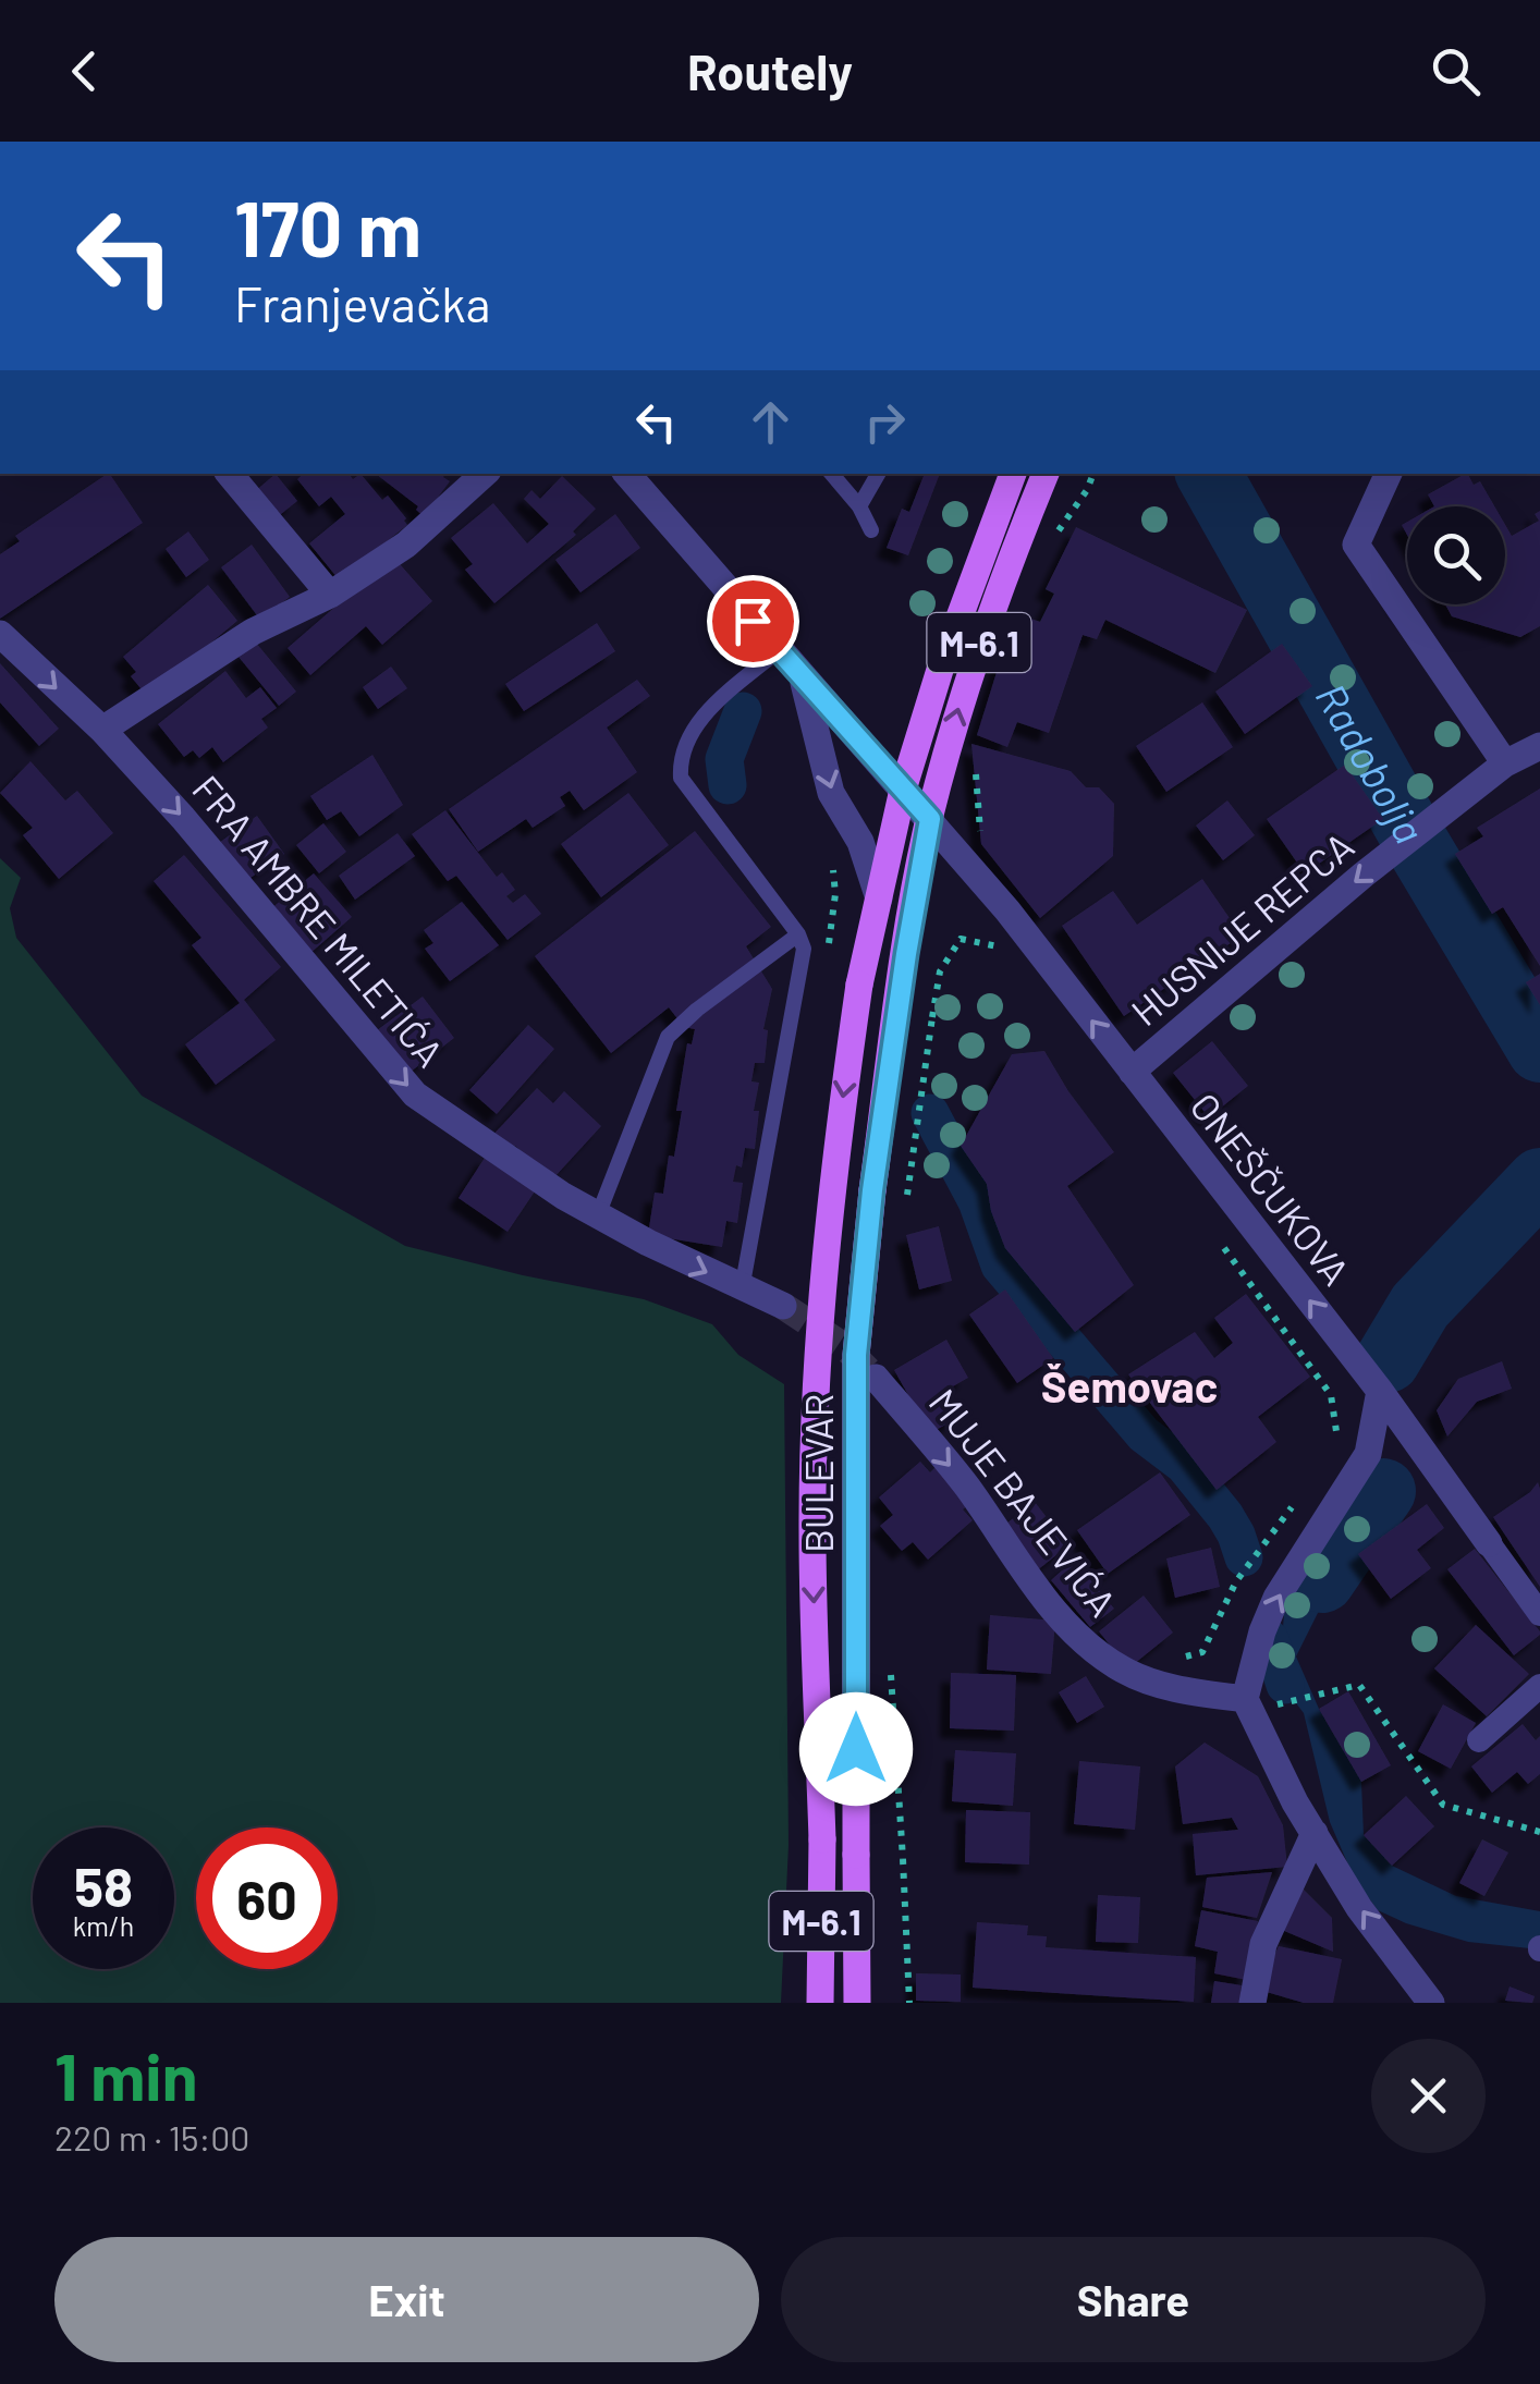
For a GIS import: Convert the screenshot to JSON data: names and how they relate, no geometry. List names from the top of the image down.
{
  "streets": {
    "main road": ["M-6.1", "BULEVAR"],
    "street": [
      "FRA AMBRE MILETIĆA",
      "HUSNIJE REPCA",
      "ONEŠČUKOVA",
      "MUJE BAJEVIĆA"
    ]
  },
  "crossings": [
    ["M-6.1", "ONEŠČUKOVA"],
    ["M-6.1", "BULEVAR"],
    ["HUSNIJE REPCA", "ONEŠČUKOVA"],
    ["ONEŠČUKOVA", "BULEVAR"]
  ],
  "one_way": [
    "FRA AMBRE MILETIĆA",
    "HUSNIJE REPCA",
    "ONEŠČUKOVA",
    "MUJE BAJEVIĆA"
  ],
  "districts": ["Šemovac"],
  "water": ["Radobolja"],
  "page": {
    "header": "Routely",
    "turn": ["170 m", "Franjevačka"],
    "speed": "58 km/h",
    "limit": "60",
    "heading": ["1 min", "220 m · 15:00"],
    "buttons": ["Exit", "Share"]
  }
}
